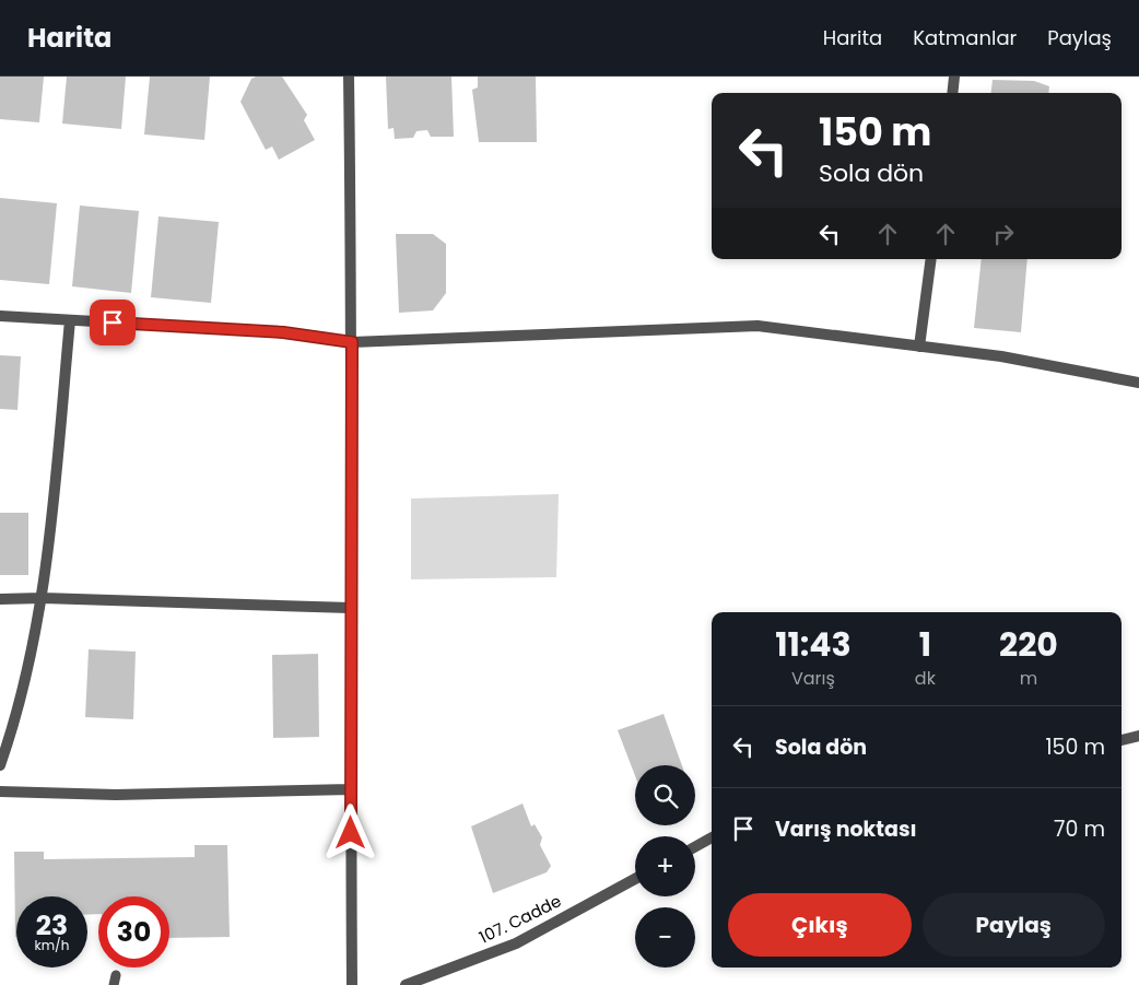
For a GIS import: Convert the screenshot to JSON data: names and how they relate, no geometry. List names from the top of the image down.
{
  "streets": {
    "street": ["107. Cadde"]
  },
  "page": {
    "header": "Harita",
    "nav": ["Harita", "Katmanlar", "Paylaş"],
    "turn": ["150 m", "Sola dön"],
    "eta": [
      "11:43",
      "Varış",
      "1",
      "dk",
      "220",
      "m"
    ],
    "list": [
      {
        "name": "Sola dön",
        "value": "150 m"
      },
      {
        "name": "Varış noktası",
        "value": "70 m"
      }
    ],
    "map_buttons": ["+", "−"],
    "buttons": ["Çıkış", "Paylaş"],
    "speed": "23 km/h",
    "limit": "30"
  }
}
